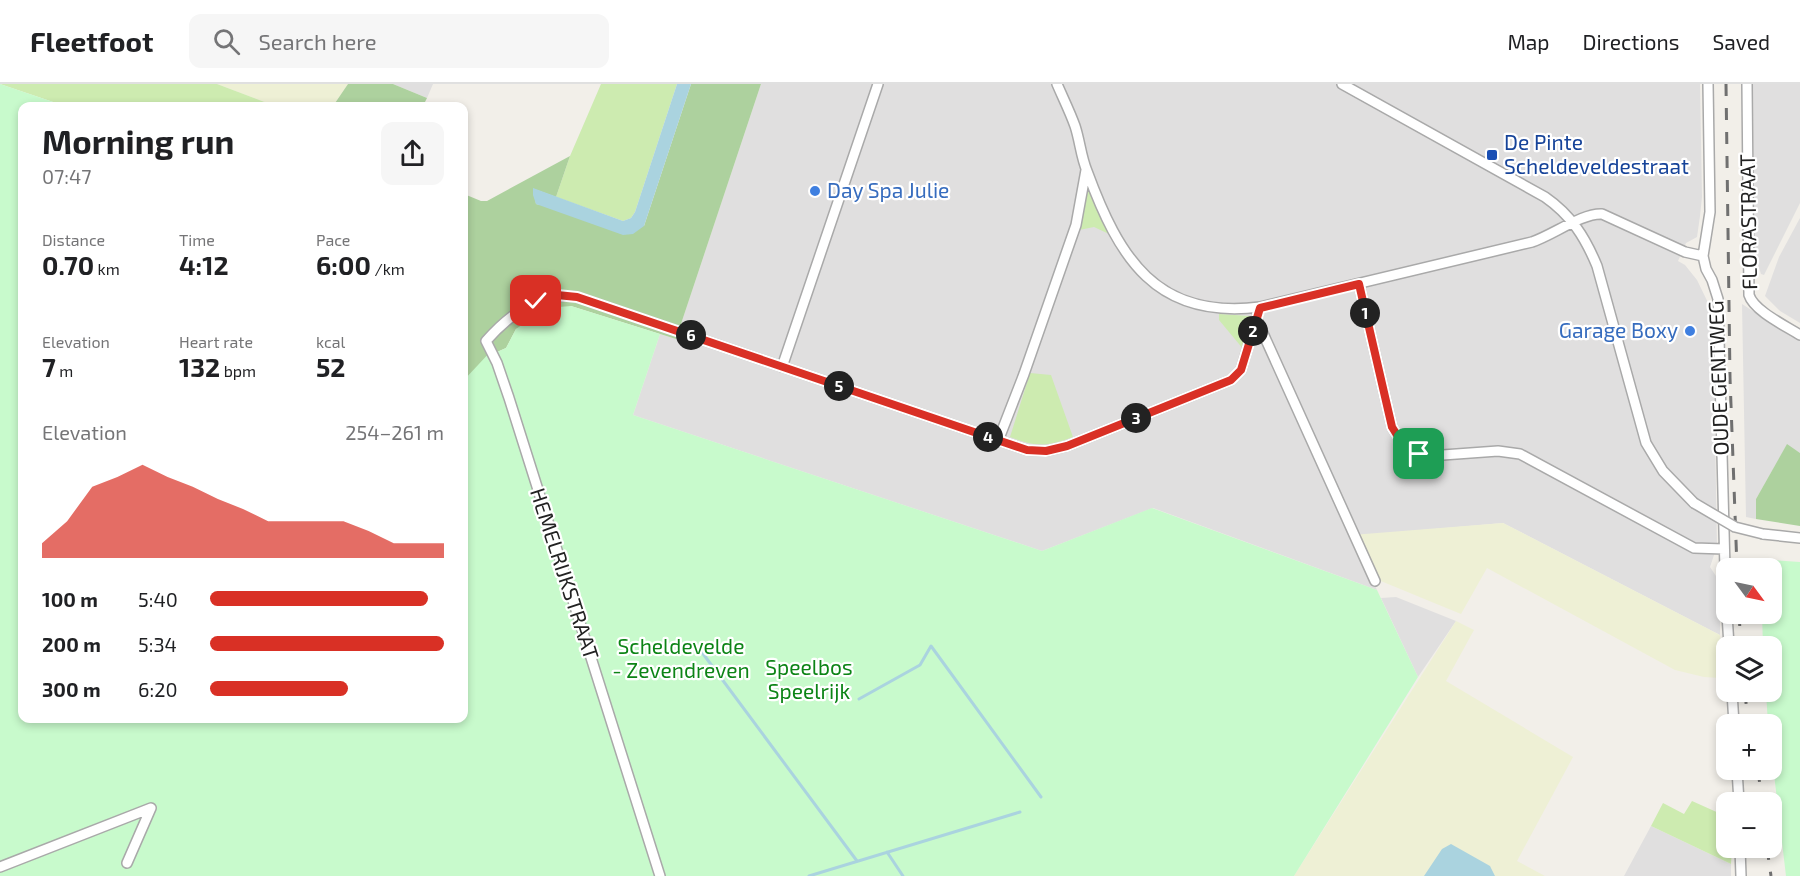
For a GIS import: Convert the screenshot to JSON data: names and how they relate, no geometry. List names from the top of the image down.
{
  "streets": {
    "street": ["FLORASTRAAT", "OUDE GENTWEG", "HEMELRIJKSTRAAT"]
  },
  "parks": ["Scheldevelde - Zevendreven", "Speelbos Speelrijk"],
  "places": {
    "transit": ["De Pinte Scheldeveldestraat"],
    "other": ["Day Spa Julie", "Garage Boxy"]
  },
  "north": "bottom right",
  "page": {
    "header": "Fleetfoot",
    "search": "Search here",
    "nav": ["Map", "Directions", "Saved"],
    "heading": ["Morning run", "07:47"],
    "stats": [
      ["Distance", "0.70 km"],
      ["Time", "4:12"],
      ["Pace", "6:00 /km"],
      ["Elevation", "7 m"],
      ["Heart rate", "132 bpm"],
      ["kcal", "52"]
    ],
    "pins": [
      "1",
      "2",
      "6",
      "5",
      "3",
      "4"
    ],
    "chart": ["Elevation", "254–261 m"],
    "map_buttons": ["+", "−"],
    "list": [
      {
        "name": "100 m",
        "note": "5:40"
      },
      {
        "name": "200 m",
        "note": "5:34"
      },
      {
        "name": "300 m",
        "note": "6:20"
      }
    ]
  }
}
